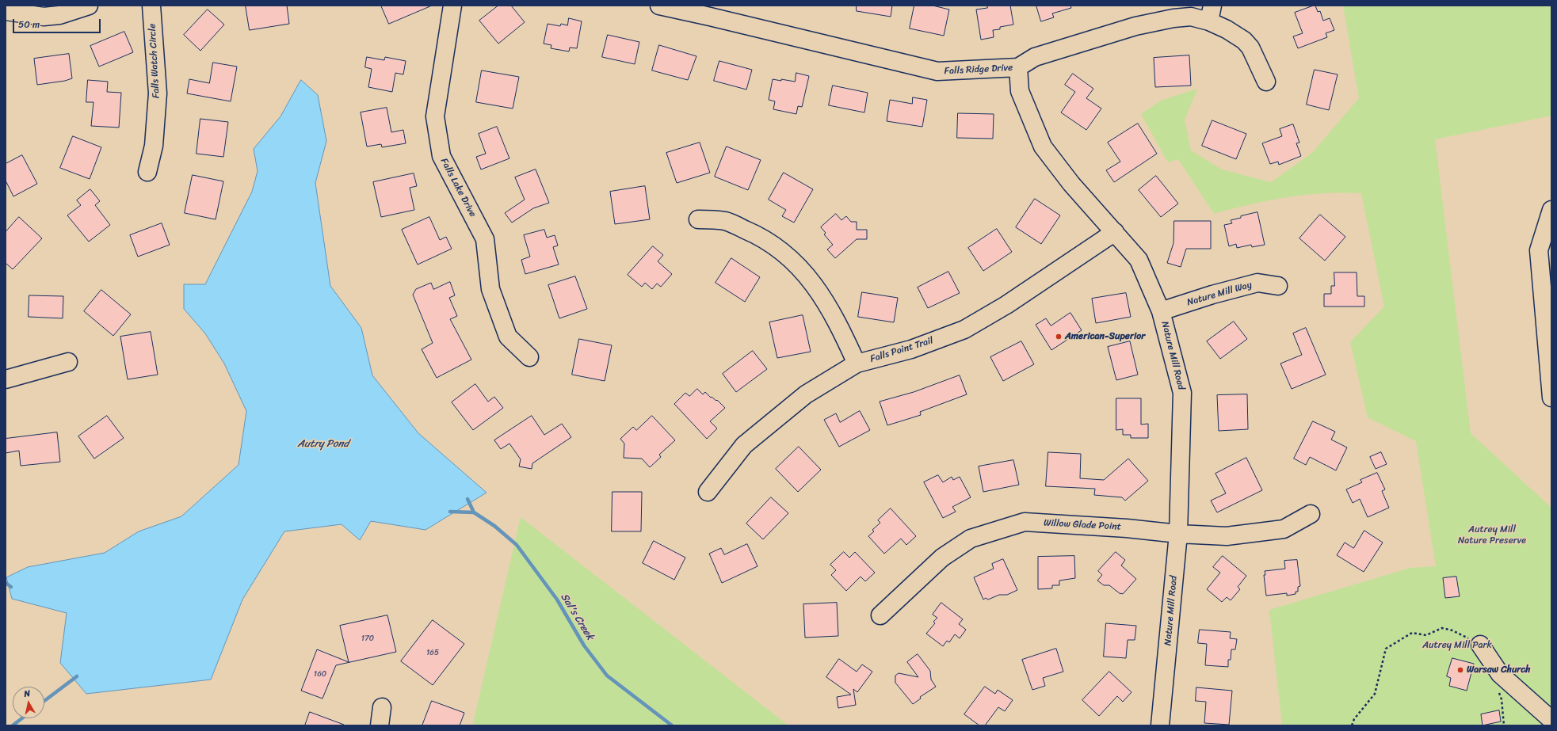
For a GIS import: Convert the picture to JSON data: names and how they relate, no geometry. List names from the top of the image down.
{
  "streets": {
    "street": [
      "Falls Watch Circle",
      "Falls Ridge Drive",
      "Falls Lake Drive",
      "Nature Mill Way",
      "Falls Point Trail",
      "Nature Mill Road",
      "Willow Glade Point"
    ]
  },
  "crossings": [
    ["Falls Ridge Drive", "Nature Mill Road"],
    ["Nature Mill Way", "Nature Mill Road"],
    ["Falls Point Trail", "Nature Mill Road"],
    ["Nature Mill Road", "Willow Glade Point"]
  ],
  "water": ["Autry Pond", "Sal's Creek"],
  "parks": ["Autrey Mill Nature Preserve", "Autrey Mill Park"],
  "places": ["American-Superior", "Warsaw Church"],
  "house_numbers": ["170", "165", "160"],
  "scale_bar": "50 m",
  "north": "top"
}
